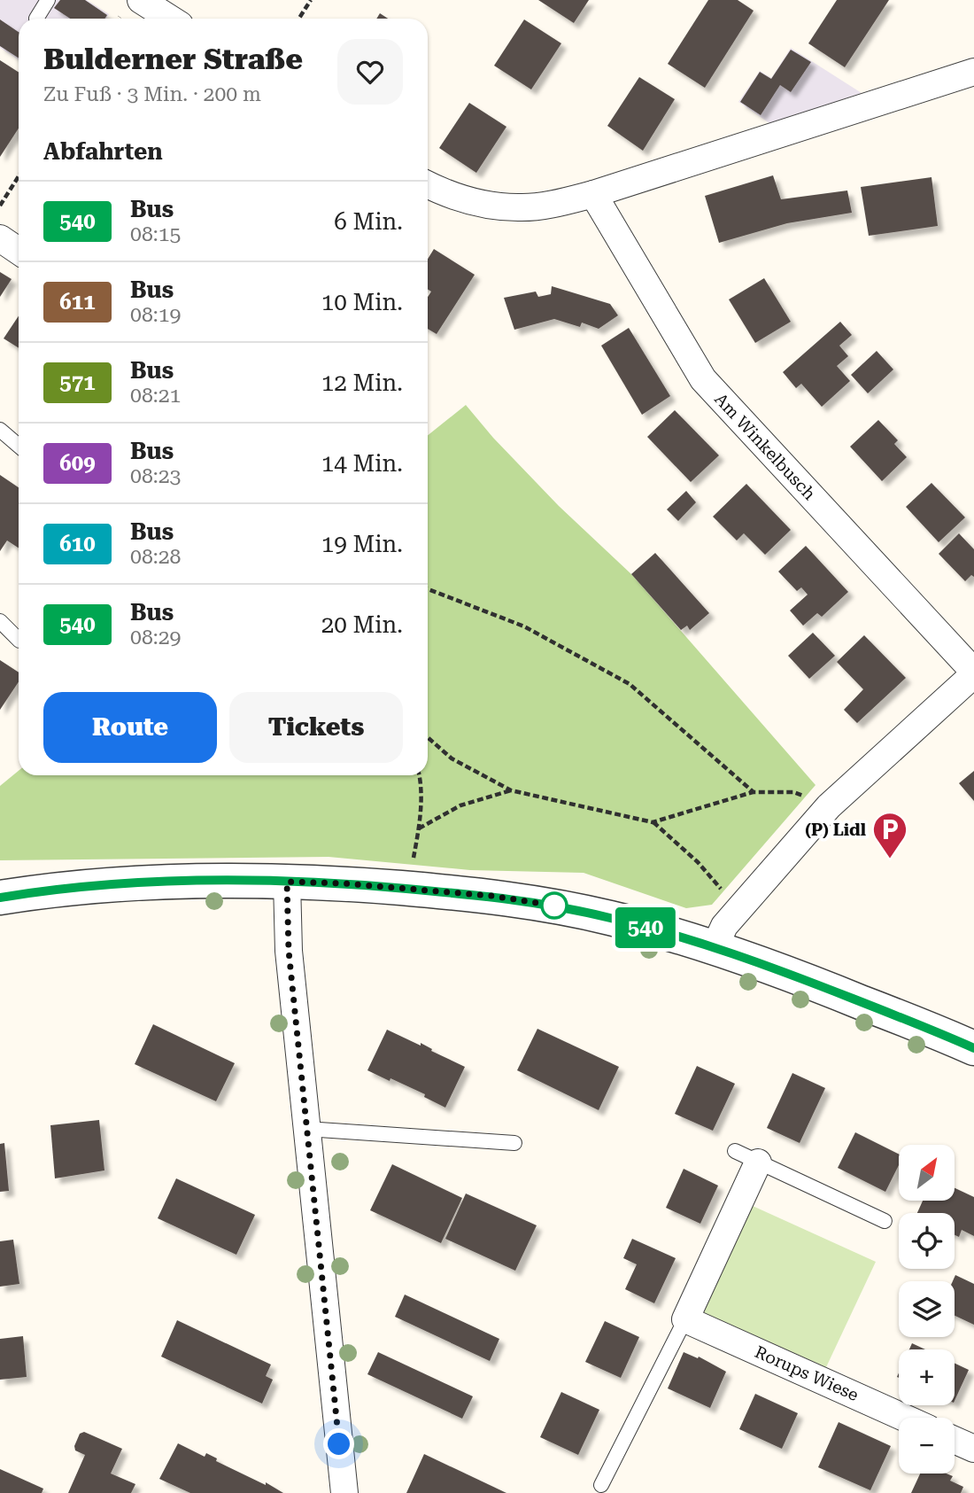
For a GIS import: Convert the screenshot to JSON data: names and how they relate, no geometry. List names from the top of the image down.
{
  "streets": {
    "street": ["Am Winkelbusch", "Rorups Wiese"]
  },
  "places": {
    "parking": ["(P) Lidl"]
  },
  "lines": ["bus line 540"],
  "north": "top right",
  "page": {
    "on_map": "540",
    "heading": [
      ["Bulderner Straße", "Zu Fuß · 3 Min. · 200 m"],
      "Abfahrten"
    ],
    "list": [
      {
        "mark": "540",
        "name": "Bus",
        "note": "08:15",
        "value": "6 Min."
      },
      {
        "mark": "611",
        "name": "Bus",
        "note": "08:19",
        "value": "10 Min."
      },
      {
        "mark": "571",
        "name": "Bus",
        "note": "08:21",
        "value": "12 Min."
      },
      {
        "mark": "609",
        "name": "Bus",
        "note": "08:23",
        "value": "14 Min."
      },
      {
        "mark": "610",
        "name": "Bus",
        "note": "08:28",
        "value": "19 Min."
      },
      {
        "mark": "540",
        "name": "Bus",
        "note": "08:29",
        "value": "20 Min."
      }
    ],
    "buttons": ["Route", "Tickets"],
    "map_buttons": ["+", "−"]
  }
}
